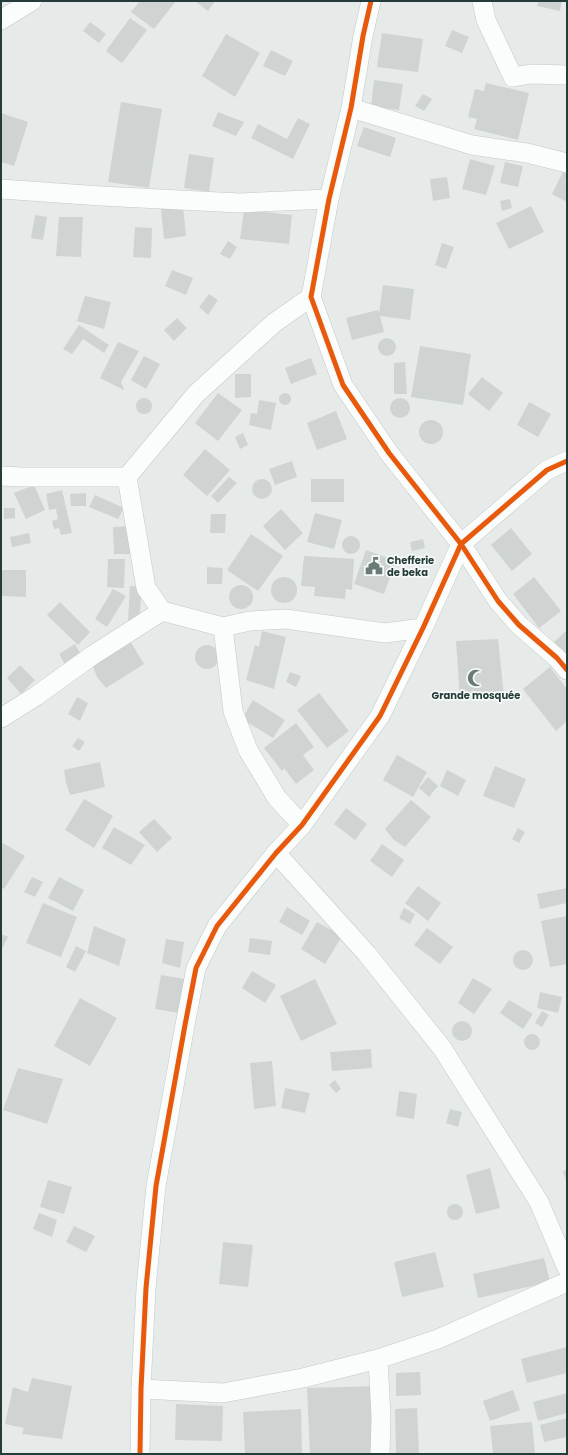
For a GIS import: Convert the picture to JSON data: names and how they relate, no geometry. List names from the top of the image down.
{
  "places": {
    "public building": ["Chefferie de beka"],
    "mosque": ["Grande mosquée"]
  }
}
